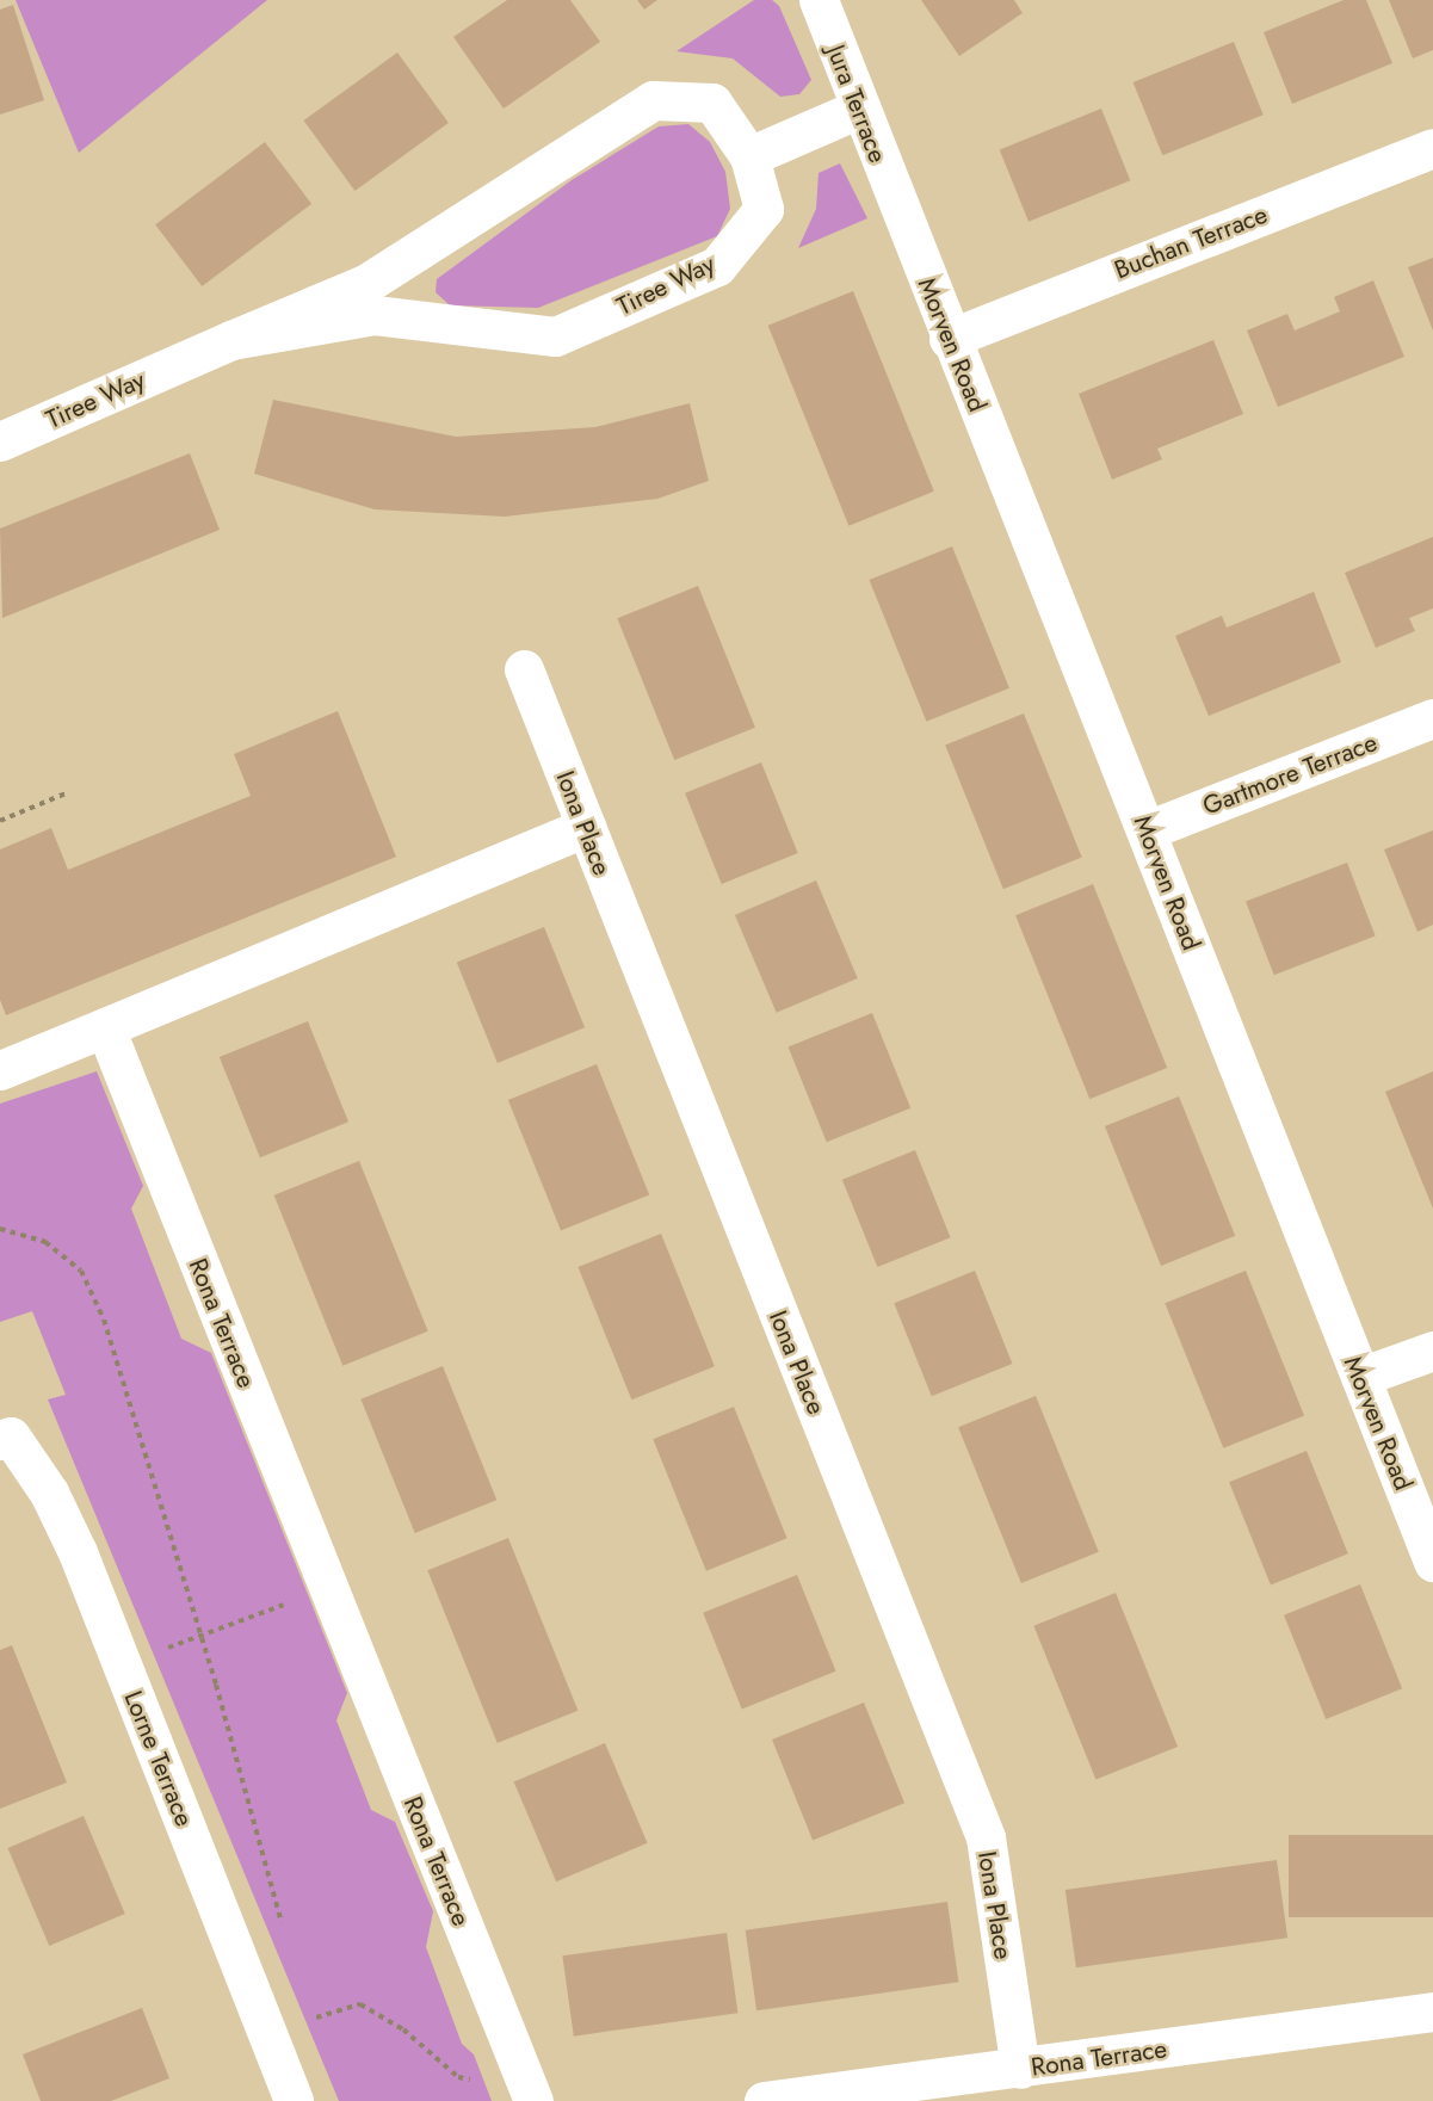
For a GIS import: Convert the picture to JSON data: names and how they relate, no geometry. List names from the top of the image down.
{
  "streets": {
    "street": [
      "Jura Terrace",
      "Buchan Terrace",
      "Tiree Way",
      "Morven Road",
      "Gartmore Terrace",
      "Iona Place",
      "Rona Terrace",
      "Lorne Terrace"
    ]
  },
  "crossings": [
    ["Jura Terrace", "Morven Road"],
    ["Buchan Terrace", "Morven Road"],
    ["Morven Road", "Gartmore Terrace"],
    ["Iona Place", "Rona Terrace"]
  ]
}
